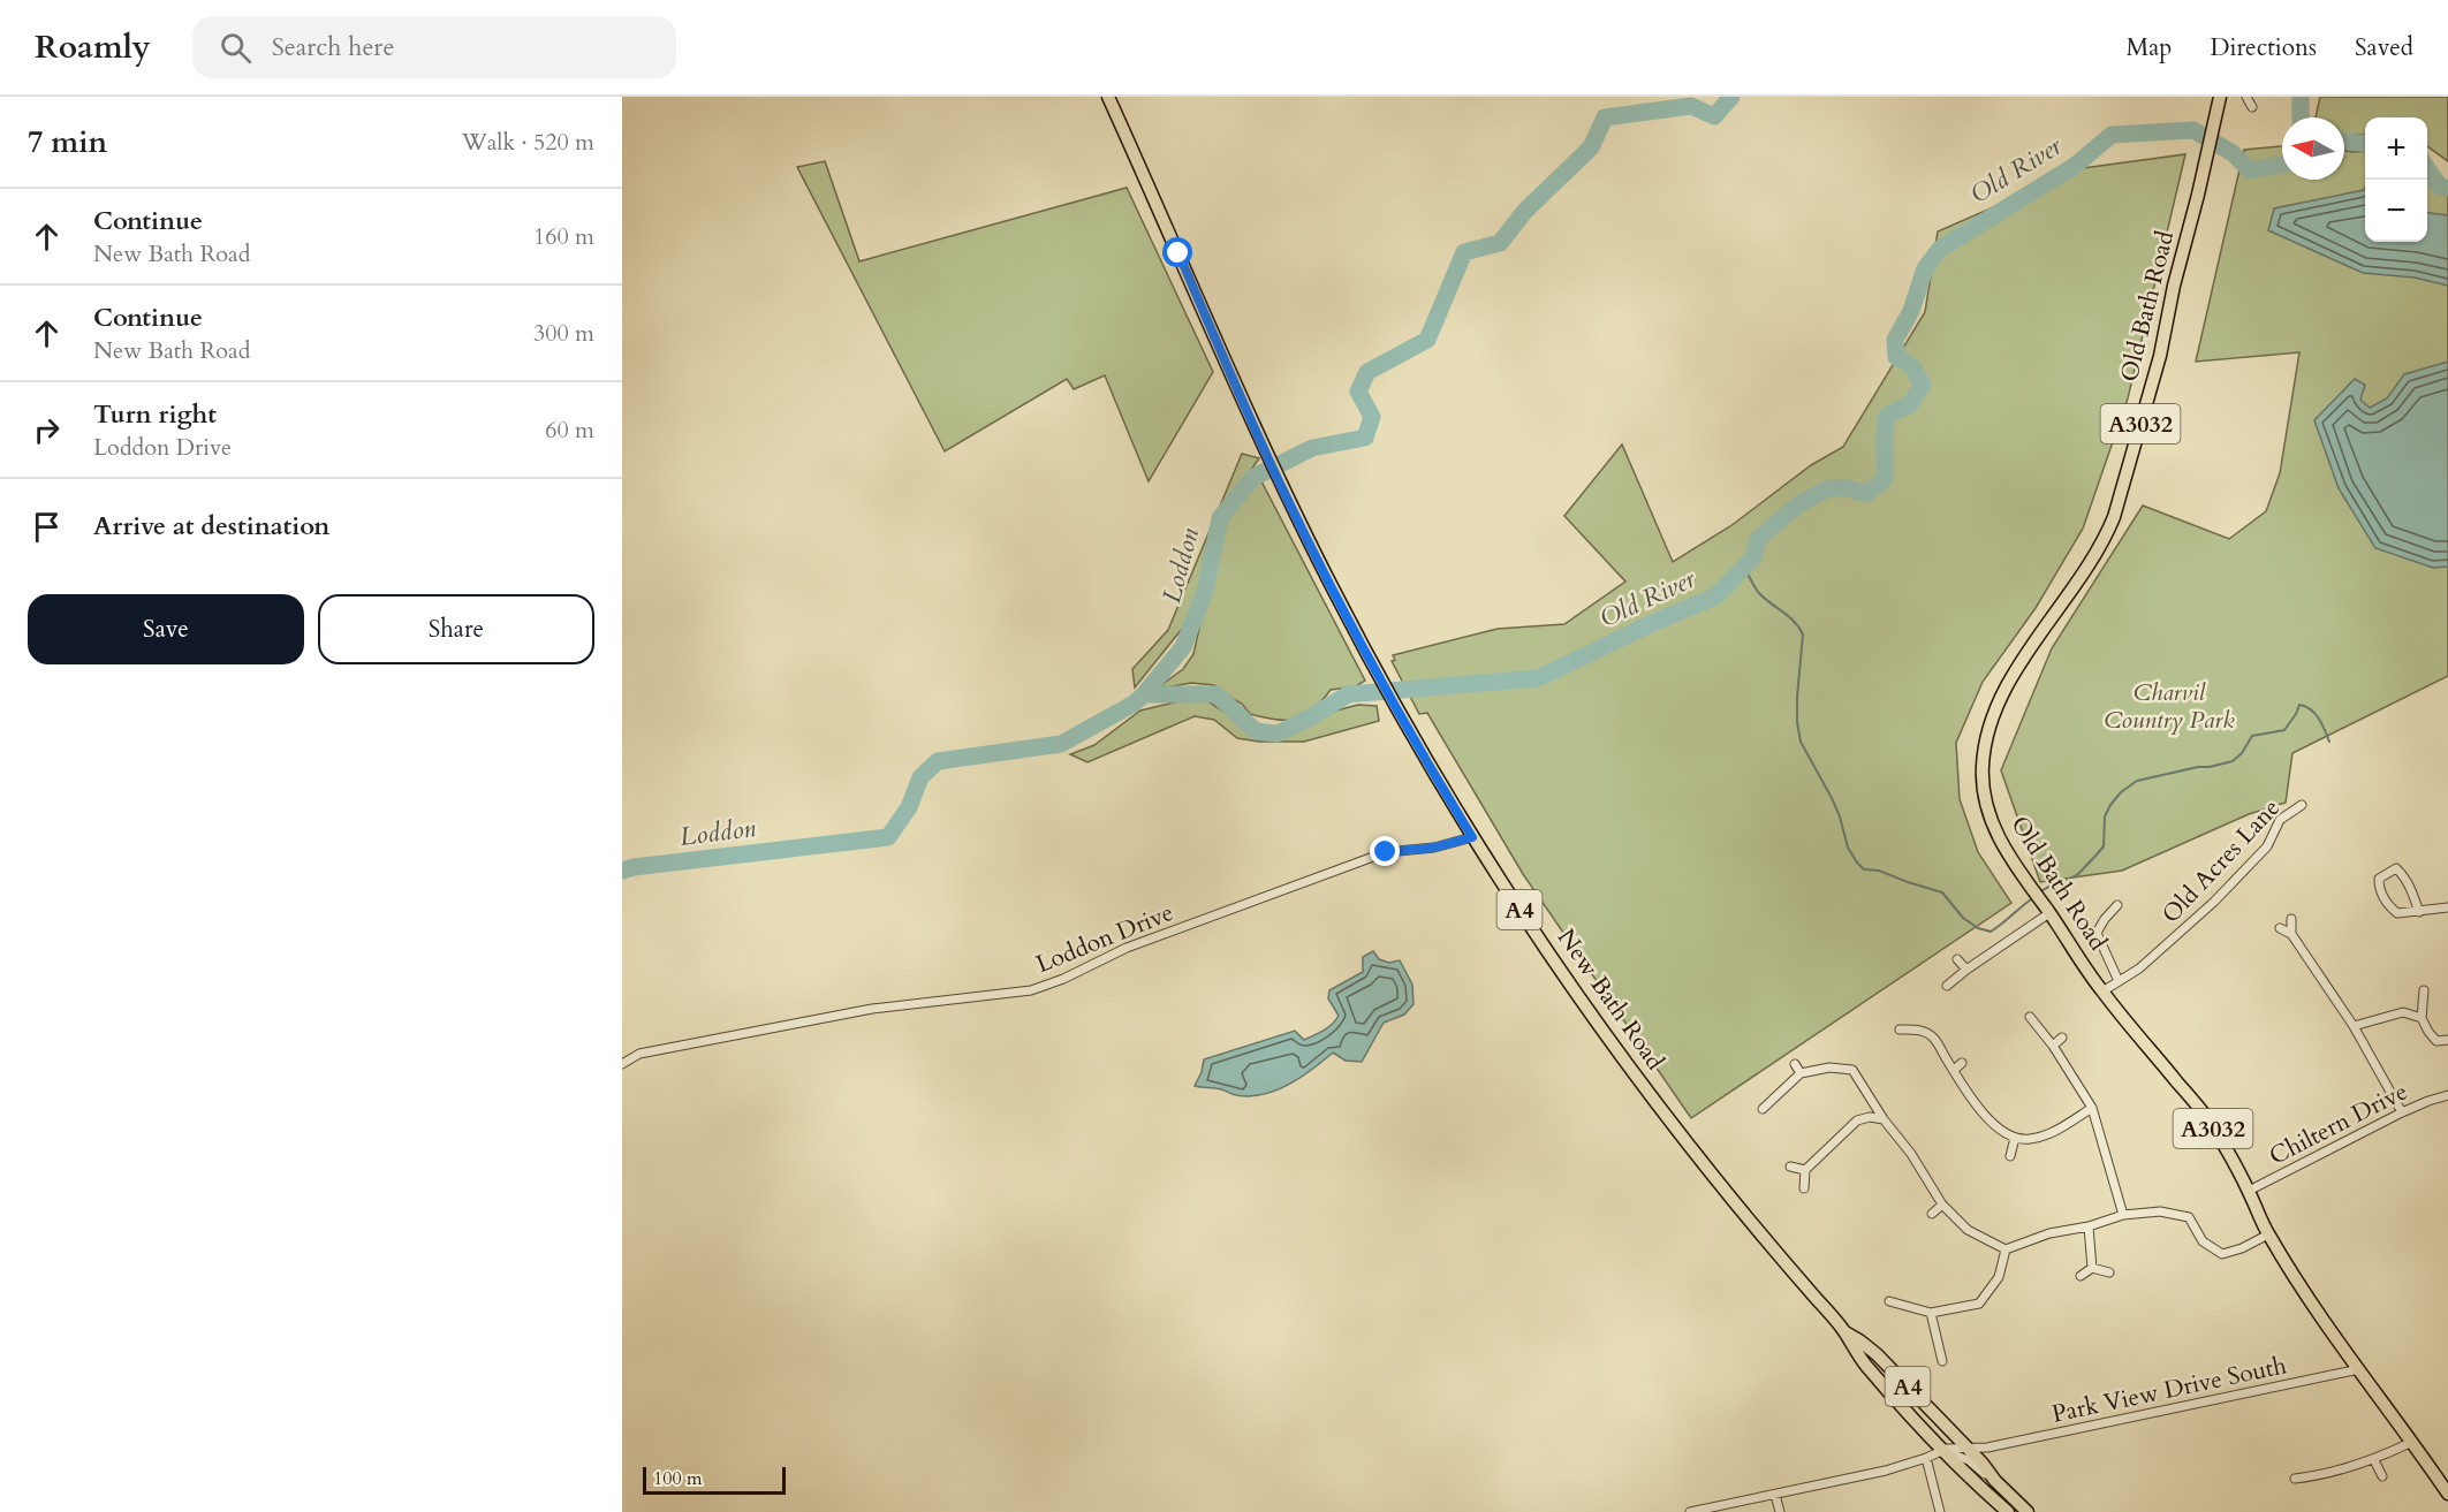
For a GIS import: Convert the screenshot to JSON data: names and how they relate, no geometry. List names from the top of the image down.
{
  "streets": {
    "main road": [
      "Old Bath Road",
      "A3032",
      "A4",
      "New Bath Road"
    ],
    "street": [
      "Old Acres Lane",
      "Loddon Drive",
      "Chiltern Drive",
      "Park View Drive South"
    ]
  },
  "crossings": [
    ["Old Bath Road", "A3032"],
    ["Old Bath Road", "Old Acres Lane"],
    ["Old Bath Road", "Chiltern Drive"],
    ["Old Bath Road", "Park View Drive South"],
    ["A3032", "Park View Drive South"],
    ["Loddon Drive", "New Bath Road"],
    ["New Bath Road", "Park View Drive South"]
  ],
  "water": ["Old River", "Loddon"],
  "parks": ["Charvil Country Park"],
  "scale_bar": "100 m",
  "north": "left",
  "page": {
    "header": "Roamly",
    "search": "Search here",
    "nav": ["Map", "Directions", "Saved"],
    "heading": ["7 min", "Walk · 520 m"],
    "map_buttons": ["+", "−"],
    "list": [
      ["Continue", "New Bath Road", "160 m"],
      ["Continue", "New Bath Road", "300 m"],
      ["Turn right", "Loddon Drive", "60 m"],
      "Arrive at destination"
    ],
    "buttons": ["Save", "Share"],
    "scale": "100 m"
  }
}
